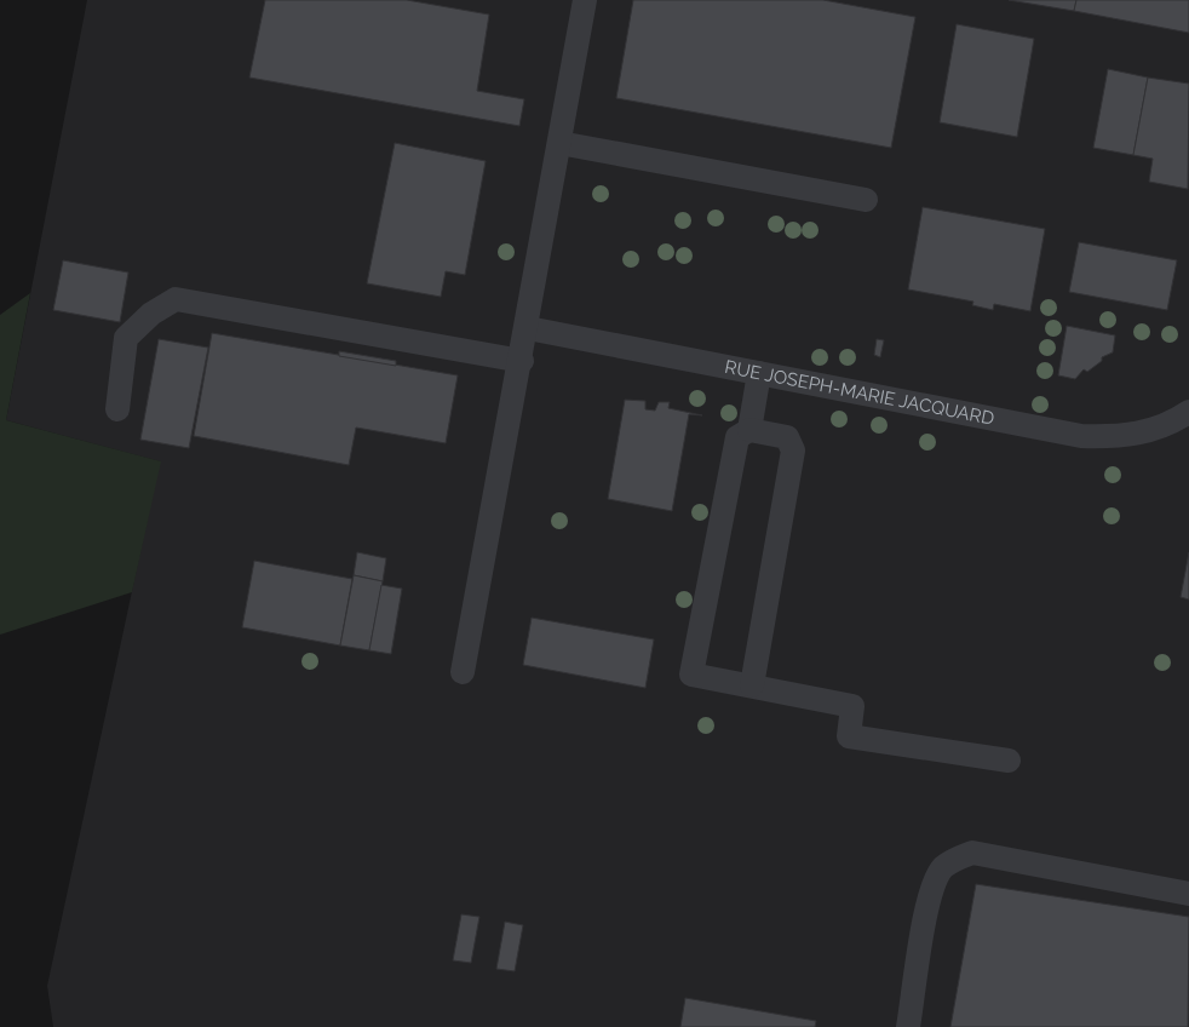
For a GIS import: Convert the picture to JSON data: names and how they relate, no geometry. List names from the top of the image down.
{
  "streets": {
    "street": ["RUE JOSEPH-MARIE JACQUARD"]
  }
}
